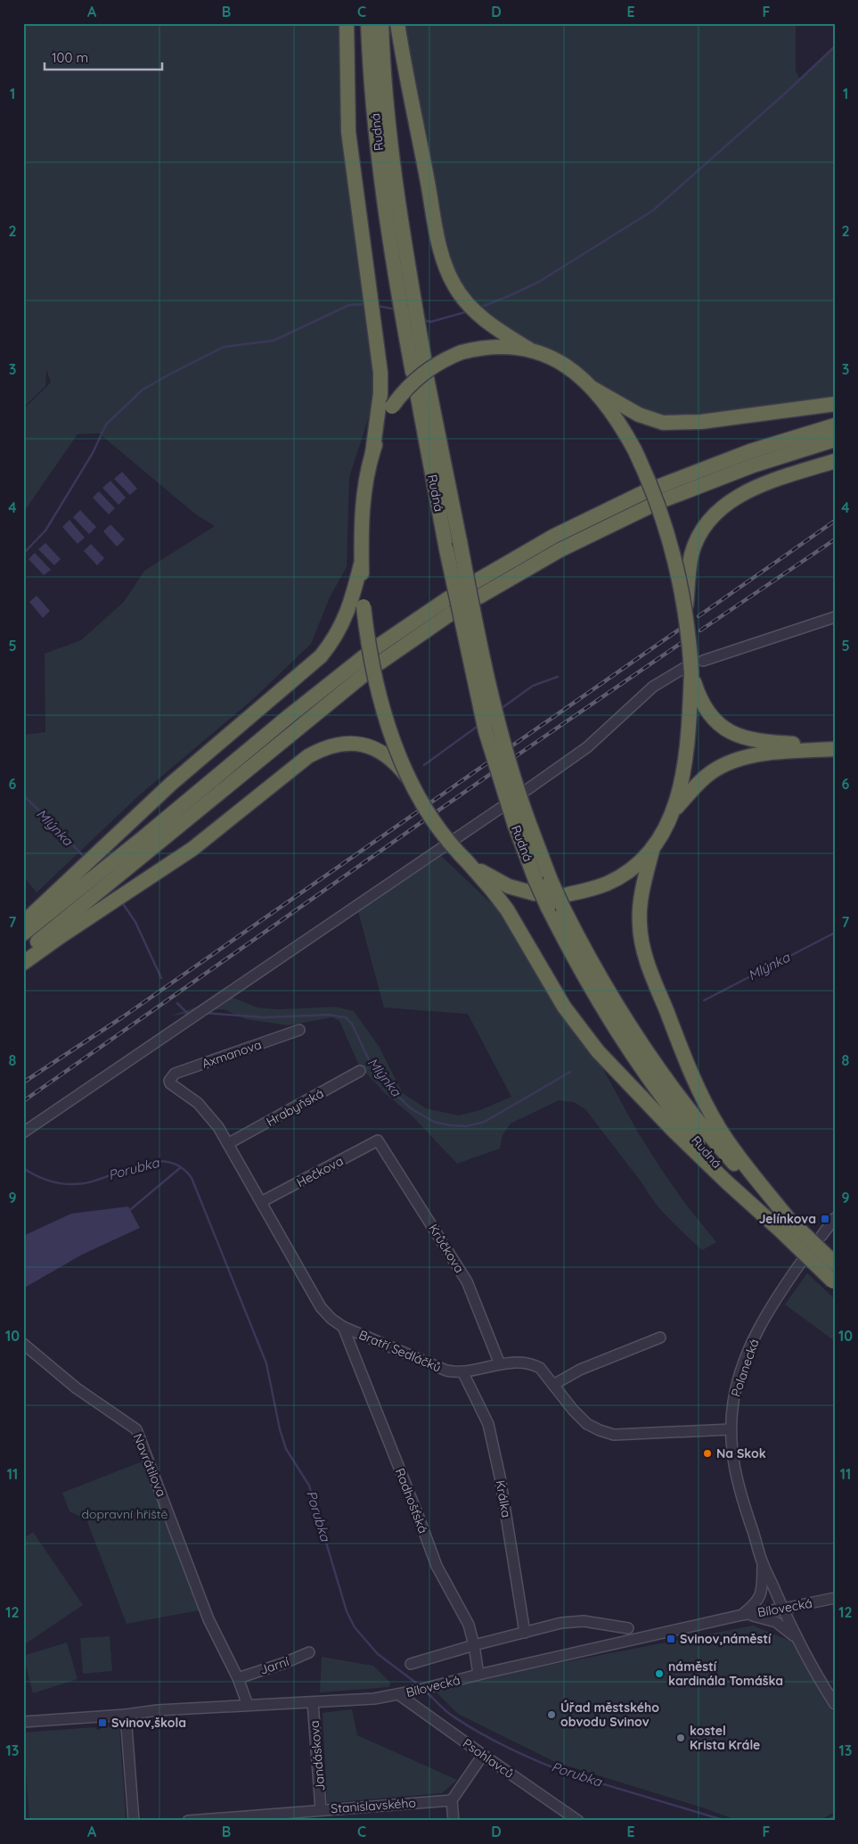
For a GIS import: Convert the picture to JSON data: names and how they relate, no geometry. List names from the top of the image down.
{
  "streets": {
    "highway": ["Rudná"],
    "street": [
      "Axmanova",
      "Hrabyňská",
      "Hečkova",
      "Krůčkova",
      "Bratří Sedláčků",
      "Polanecká",
      "Navrátilova",
      "Králka",
      "Radhošťská",
      "Bílovecká",
      "Jarní",
      "Jandáskova",
      "Psohlavců",
      "Stanislavského"
    ]
  },
  "crossings": [
    ["Axmanova", "Bratří Sedláčků"],
    ["Hrabyňská", "Bratří Sedláčků"],
    ["Hečkova", "Krůčkova"],
    ["Hečkova", "Bratří Sedláčků"],
    ["Krůčkova", "Bratří Sedláčků"],
    ["Bratří Sedláčků", "Polanecká"],
    ["Bratří Sedláčků", "Králka"],
    ["Bratří Sedláčků", "Radhošťská"],
    ["Polanecká", "Bílovecká"],
    ["Navrátilova", "Bílovecká"],
    ["Navrátilova", "Jarní"],
    ["Radhošťská", "Bílovecká"],
    ["Bílovecká", "Jandáskova"],
    ["Bílovecká", "Psohlavců"],
    ["Jandáskova", "Stanislavského"]
  ],
  "water": ["Mlýnka", "Porubka"],
  "parks": ["dopravní hřiště"],
  "places": {
    "transit": ["Jelínkova", "Svinov,náměstí", "Svinov,škola"],
    "other": [
      "Na Skok",
      "náměstí kardinála Tomáška",
      "Úřad městského obvodu Svinov",
      "kostel Krista Krále"
    ]
  },
  "scale_bar": "100 m",
  "grid": {
    "columns": [
      "A",
      "B",
      "C",
      "D",
      "E",
      "F"
    ],
    "rows": [
      "1",
      "2",
      "3",
      "4",
      "5",
      "6",
      "7",
      "8",
      "9",
      "10",
      "11",
      "12",
      "13"
    ]
  }
}
